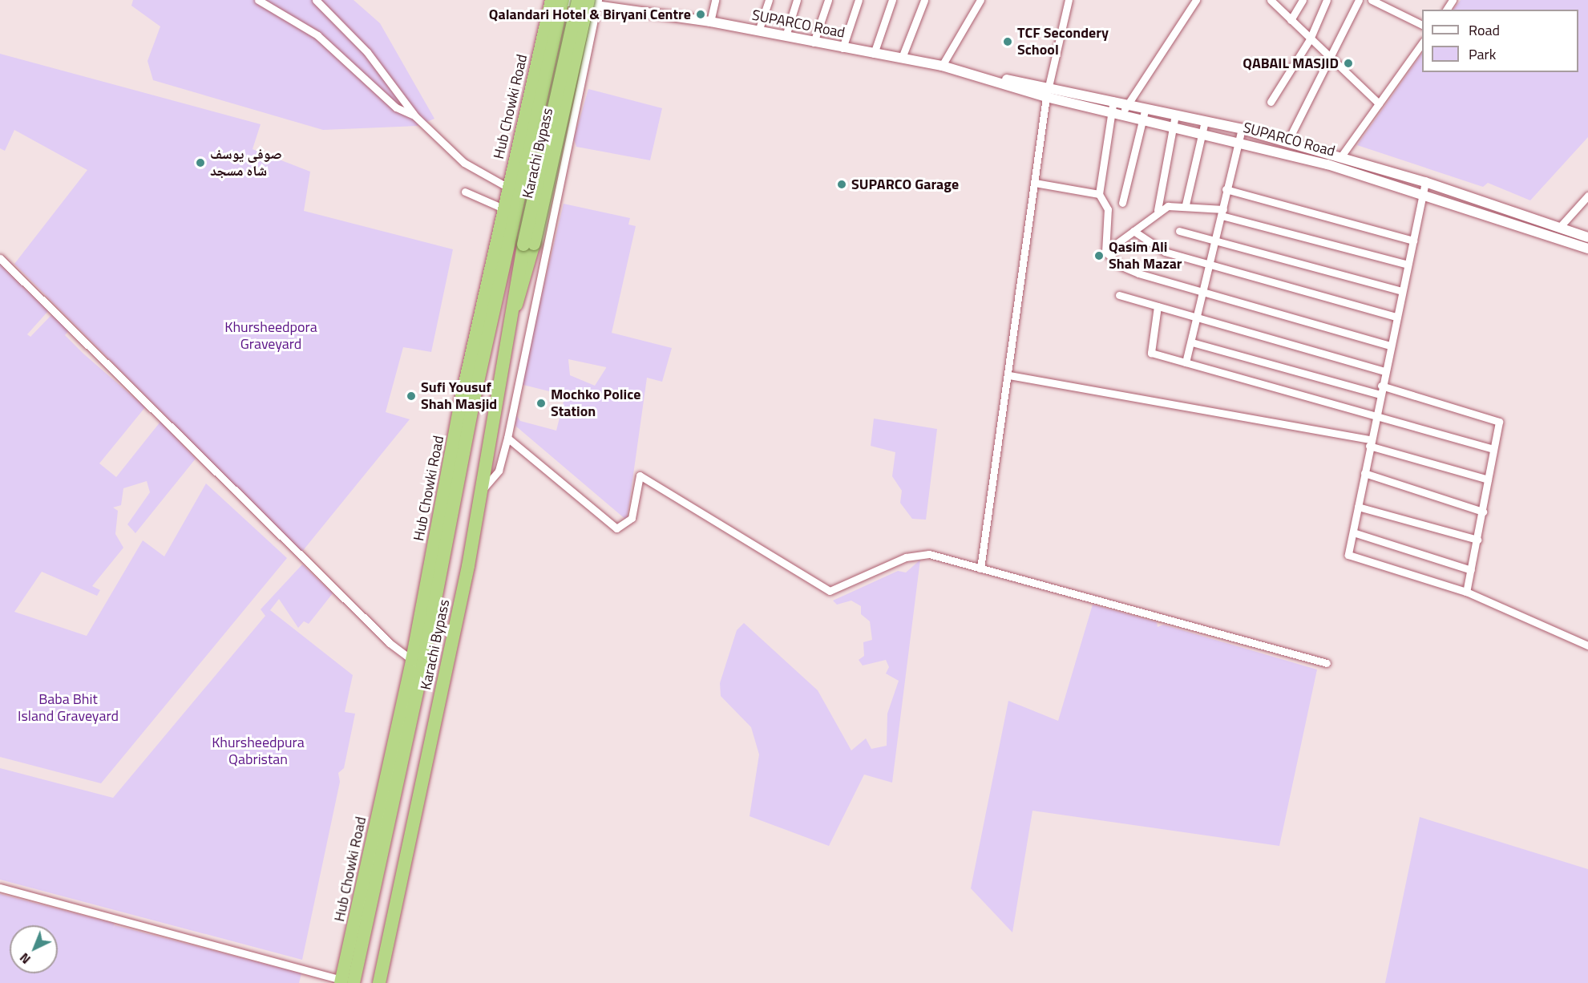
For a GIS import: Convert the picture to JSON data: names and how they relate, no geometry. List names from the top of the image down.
{
  "streets": {
    "highway": ["Hub Chowki Road", "Karachi Bypass"],
    "street": ["SUPARCO Road"]
  },
  "crossings": [
    ["SUPARCO Road", "Hub Chowki Road"],
    ["SUPARCO Road", "Karachi Bypass"]
  ],
  "parks": ["Khursheedpora Graveyard", "Baba Bhit Island Graveyard", "Khursheedpura Qabristan"],
  "places": [
    "Qalandari Hotel & Biryani Centre",
    "TCF Secondery School",
    "QABAIL MASJID",
    "صوفی یوسف شاہ مسجد",
    "SUPARCO Garage",
    "Qasim Ali Shah Mazar",
    "Sufi Yousuf Shah Masjid",
    "Mochko Police Station"
  ],
  "legend": ["Road", "Park"],
  "north": "bottom left"
}
